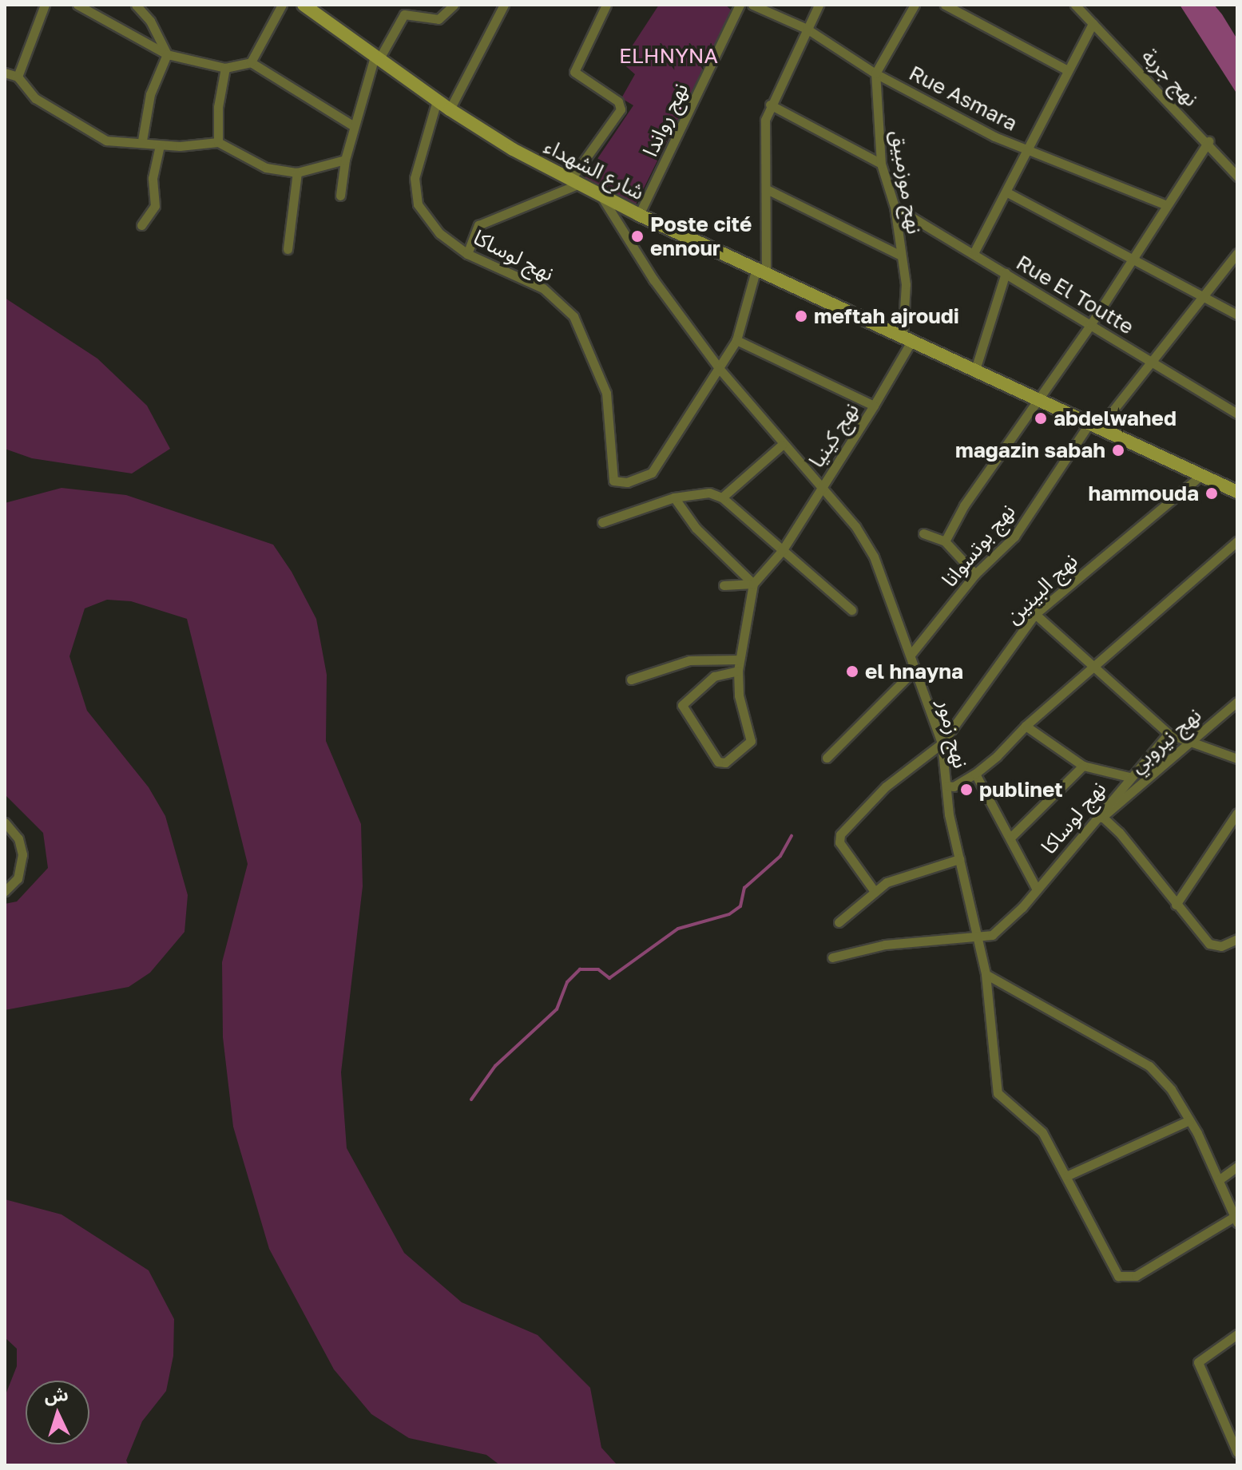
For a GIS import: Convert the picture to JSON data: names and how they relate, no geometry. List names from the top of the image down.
{
  "streets": {
    "main road": ["شارع الشهداء"],
    "street": [
      "نهج جربة",
      "Rue Asmara",
      "نهج رواندا",
      "نهج موزمبيق",
      "نهج لوساكا",
      "Rue El Toutte",
      "نهج كينيا",
      "نهج بوتسوانا",
      "نهج البينين",
      "نهج زمور",
      "نهج نيروبي"
    ]
  },
  "crossings": [
    ["Rue Asmara", "نهج موزمبيق"],
    ["Rue Asmara", "نهج لوساكا"],
    ["نهج رواندا", "شارع الشهداء"],
    ["شارع الشهداء", "نهج موزمبيق"],
    ["شارع الشهداء", "نهج لوساكا"],
    ["شارع الشهداء", "نهج بوتسوانا"],
    ["شارع الشهداء", "نهج البينين"],
    ["شارع الشهداء", "نهج زمور"],
    ["نهج موزمبيق", "Rue El Toutte"],
    ["نهج لوساكا", "نهج كينيا"],
    ["نهج لوساكا", "نهج زمور"],
    ["نهج لوساكا", "نهج نيروبي"],
    ["Rue El Toutte", "نهج بوتسوانا"],
    ["نهج كينيا", "نهج زمور"],
    ["نهج بوتسوانا", "نهج زمور"],
    ["نهج البينين", "نهج زمور"]
  ],
  "parks": ["ELHNYNA"],
  "places": [
    "Poste cité ennour",
    "meftah ajroudi",
    "abdelwahed",
    "magazin sabah",
    "hammouda",
    "el hnayna",
    "publinet"
  ],
  "north": "top"
}
